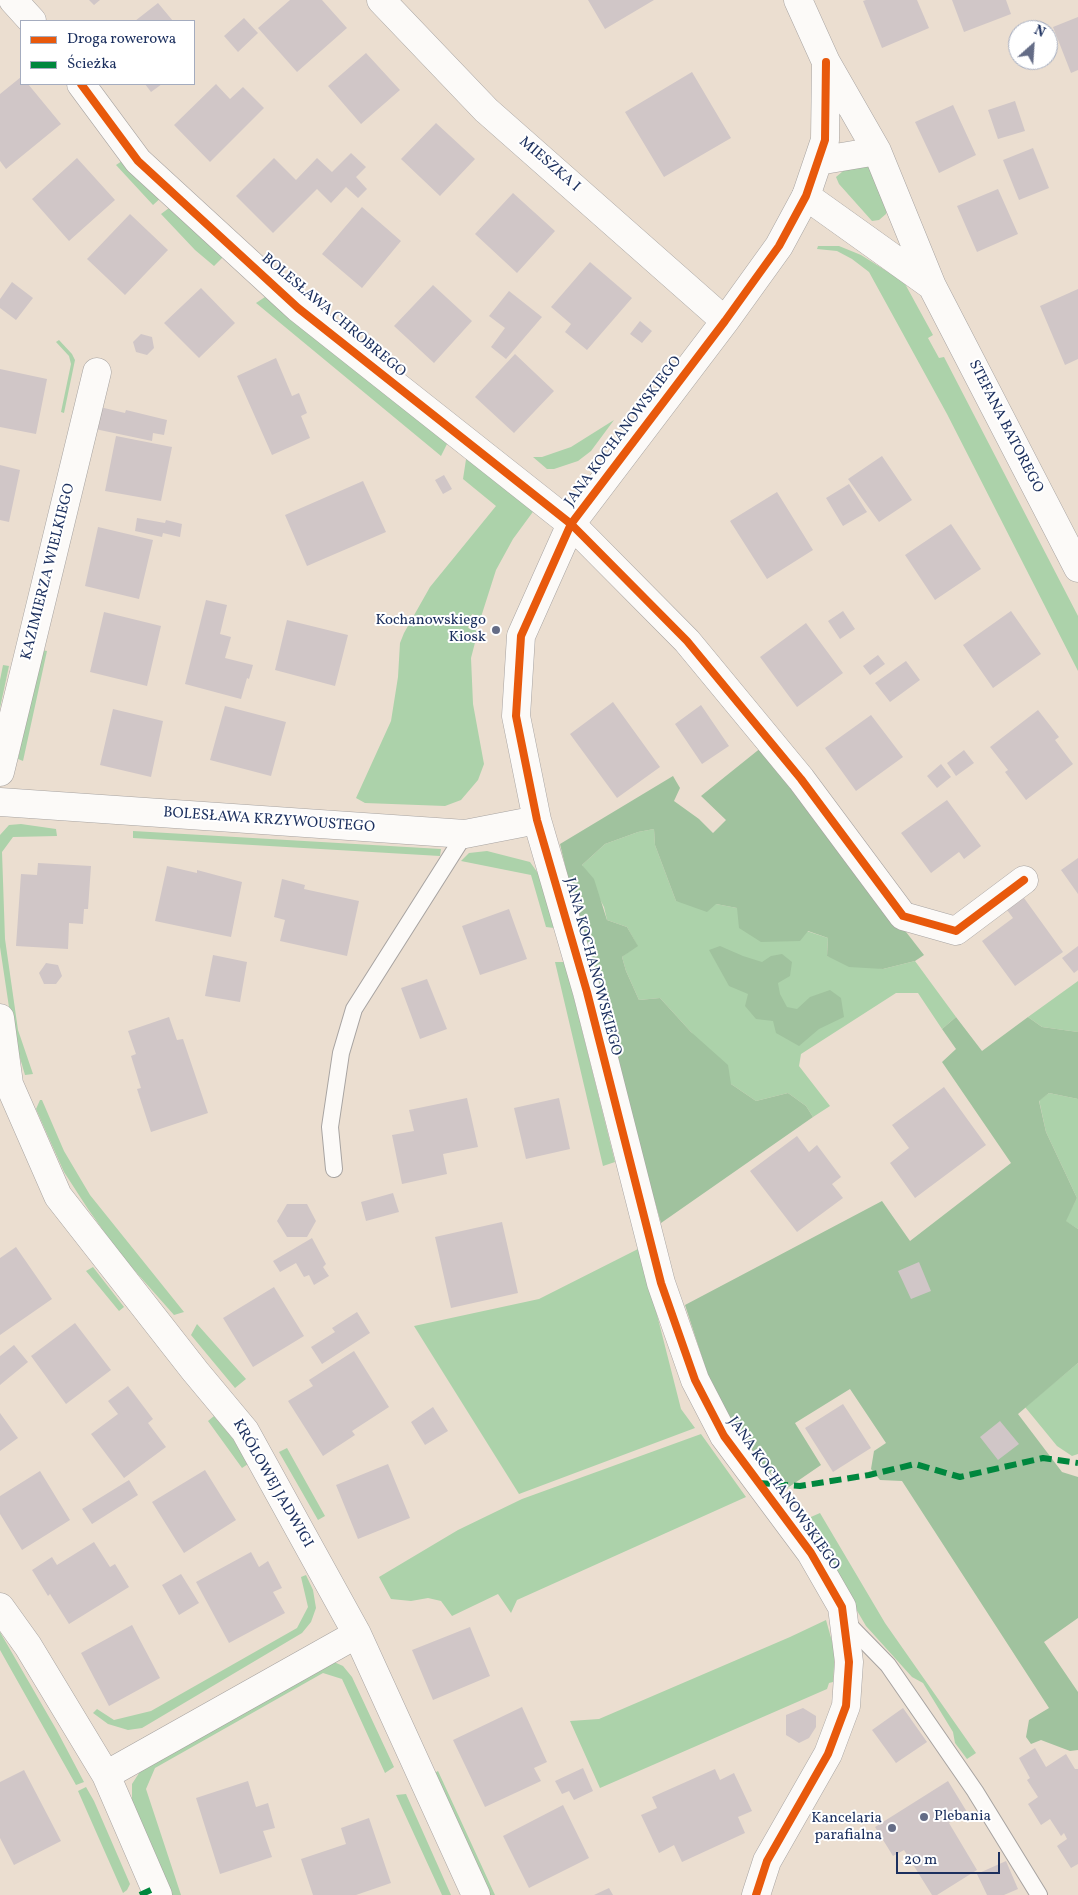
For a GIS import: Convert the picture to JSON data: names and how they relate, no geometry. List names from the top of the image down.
{
  "streets": {
    "street": [
      "MIESZKA I",
      "BOLESŁAWA CHROBREGO",
      "STEFANA BATOREGO",
      "JANA KOCHANOWSKIEGO",
      "KAZIMIERZA WIELKIEGO",
      "BOLESŁAWA KRZYWOUSTEGO",
      "KRÓLOWEJ JADWIGI"
    ]
  },
  "crossings": [
    ["MIESZKA I", "JANA KOCHANOWSKIEGO"],
    ["BOLESŁAWA CHROBREGO", "JANA KOCHANOWSKIEGO"],
    ["STEFANA BATOREGO", "JANA KOCHANOWSKIEGO"],
    ["JANA KOCHANOWSKIEGO", "BOLESŁAWA KRZYWOUSTEGO"]
  ],
  "places": ["Kochanowskiego Kiosk", "Plebania", "Kancelaria parafialna"],
  "legend": ["Droga rowerowa", "Ścieżka"],
  "scale_bar": "20 m",
  "north": "top right"
}
